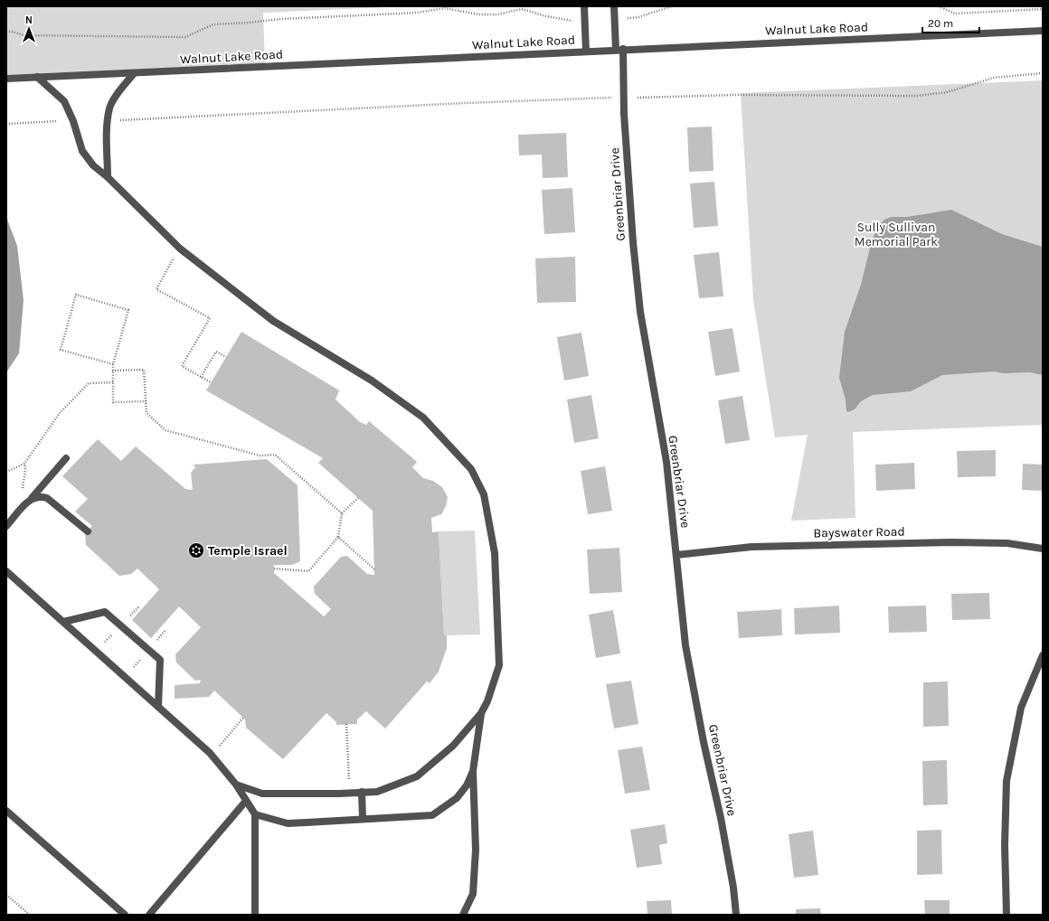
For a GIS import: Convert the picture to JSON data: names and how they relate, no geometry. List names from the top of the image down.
{
  "streets": {
    "street": ["Walnut Lake Road", "Greenbriar Drive", "Bayswater Road"]
  },
  "crossings": [
    ["Walnut Lake Road", "Greenbriar Drive"],
    ["Greenbriar Drive", "Bayswater Road"]
  ],
  "parks": ["Sully Sullivan Memorial Park"],
  "places": {
    "synagogue": ["Temple Israel"]
  },
  "scale_bar": "20 m",
  "north": "top"
}
